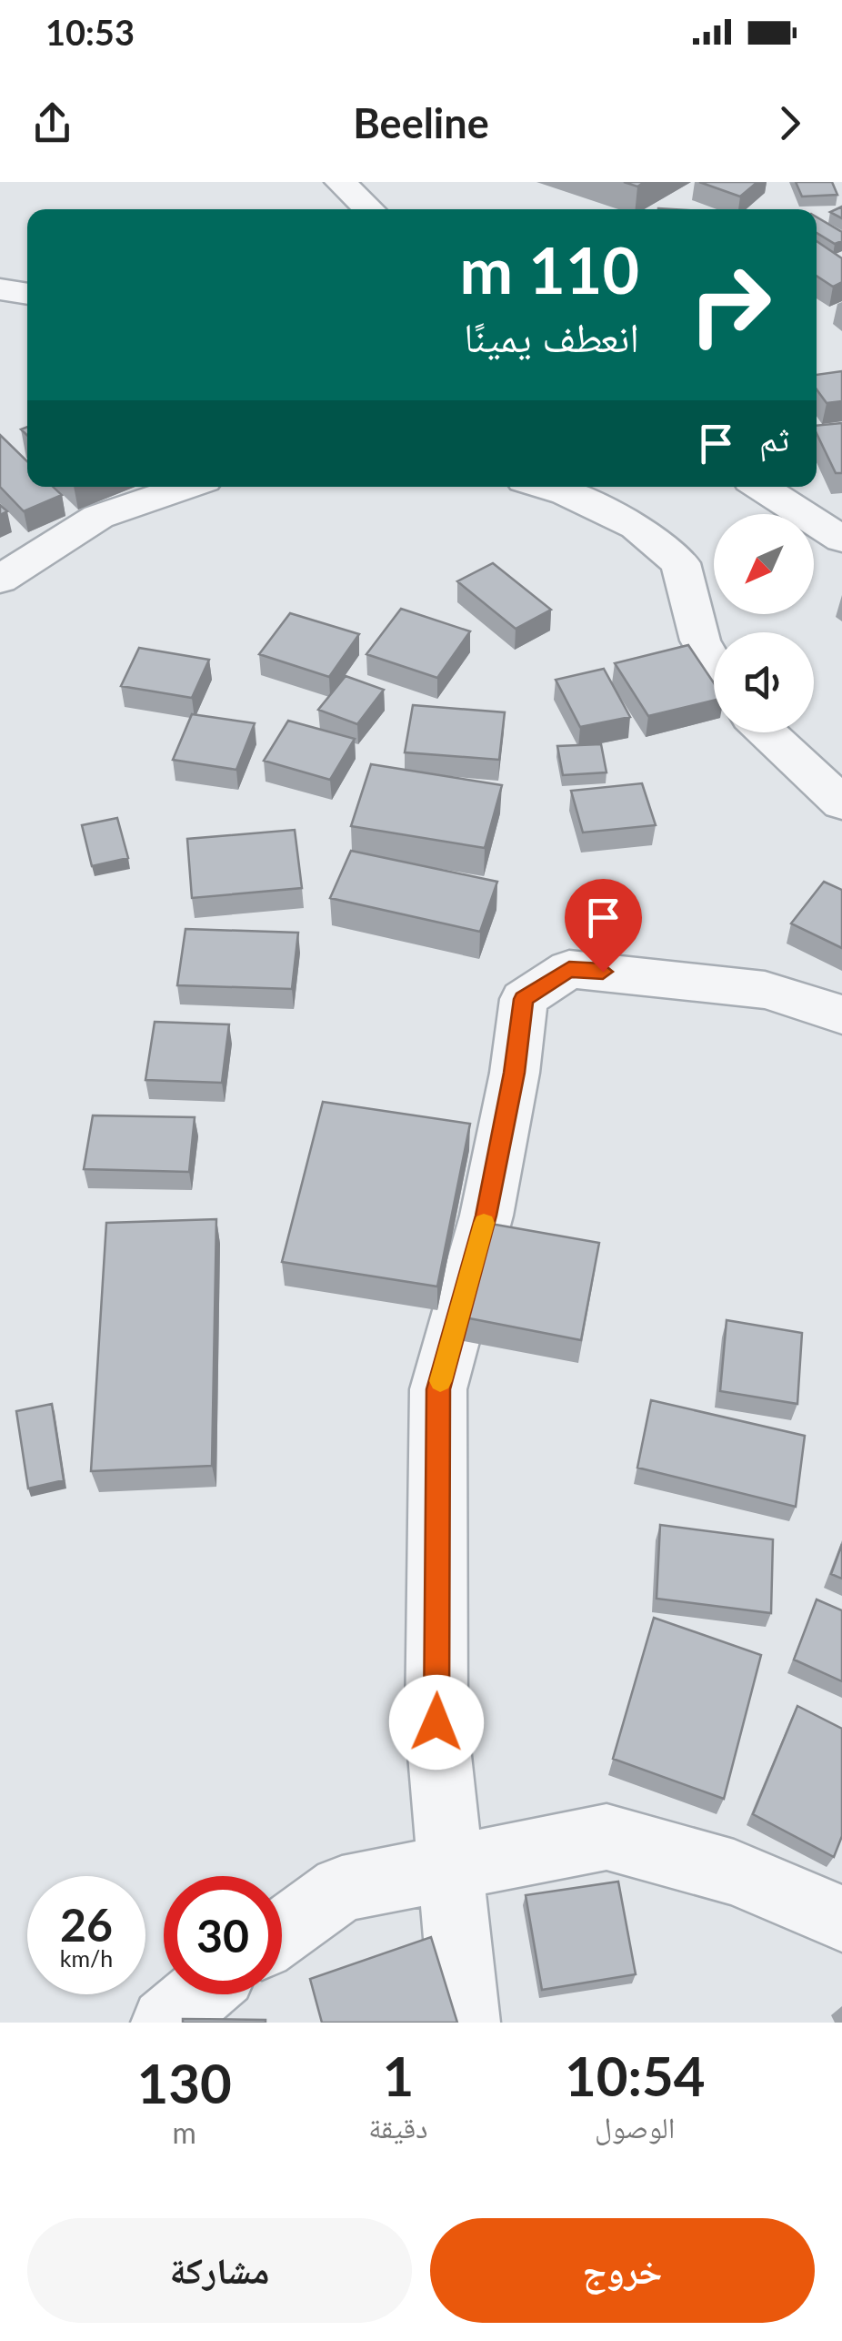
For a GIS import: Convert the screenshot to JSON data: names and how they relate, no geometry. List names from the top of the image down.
{
  "north": "bottom left",
  "page": {
    "status": "10:53",
    "header": "Beeline",
    "turn": ["110 m", "انعطف يمينًا"],
    "then": "ثم",
    "speed": "26 km/h",
    "limit": "30",
    "eta": [
      "10:54",
      "الوصول",
      "1",
      "دقيقة",
      "130",
      "m"
    ],
    "buttons": ["خروج", "مشاركة"]
  }
}
